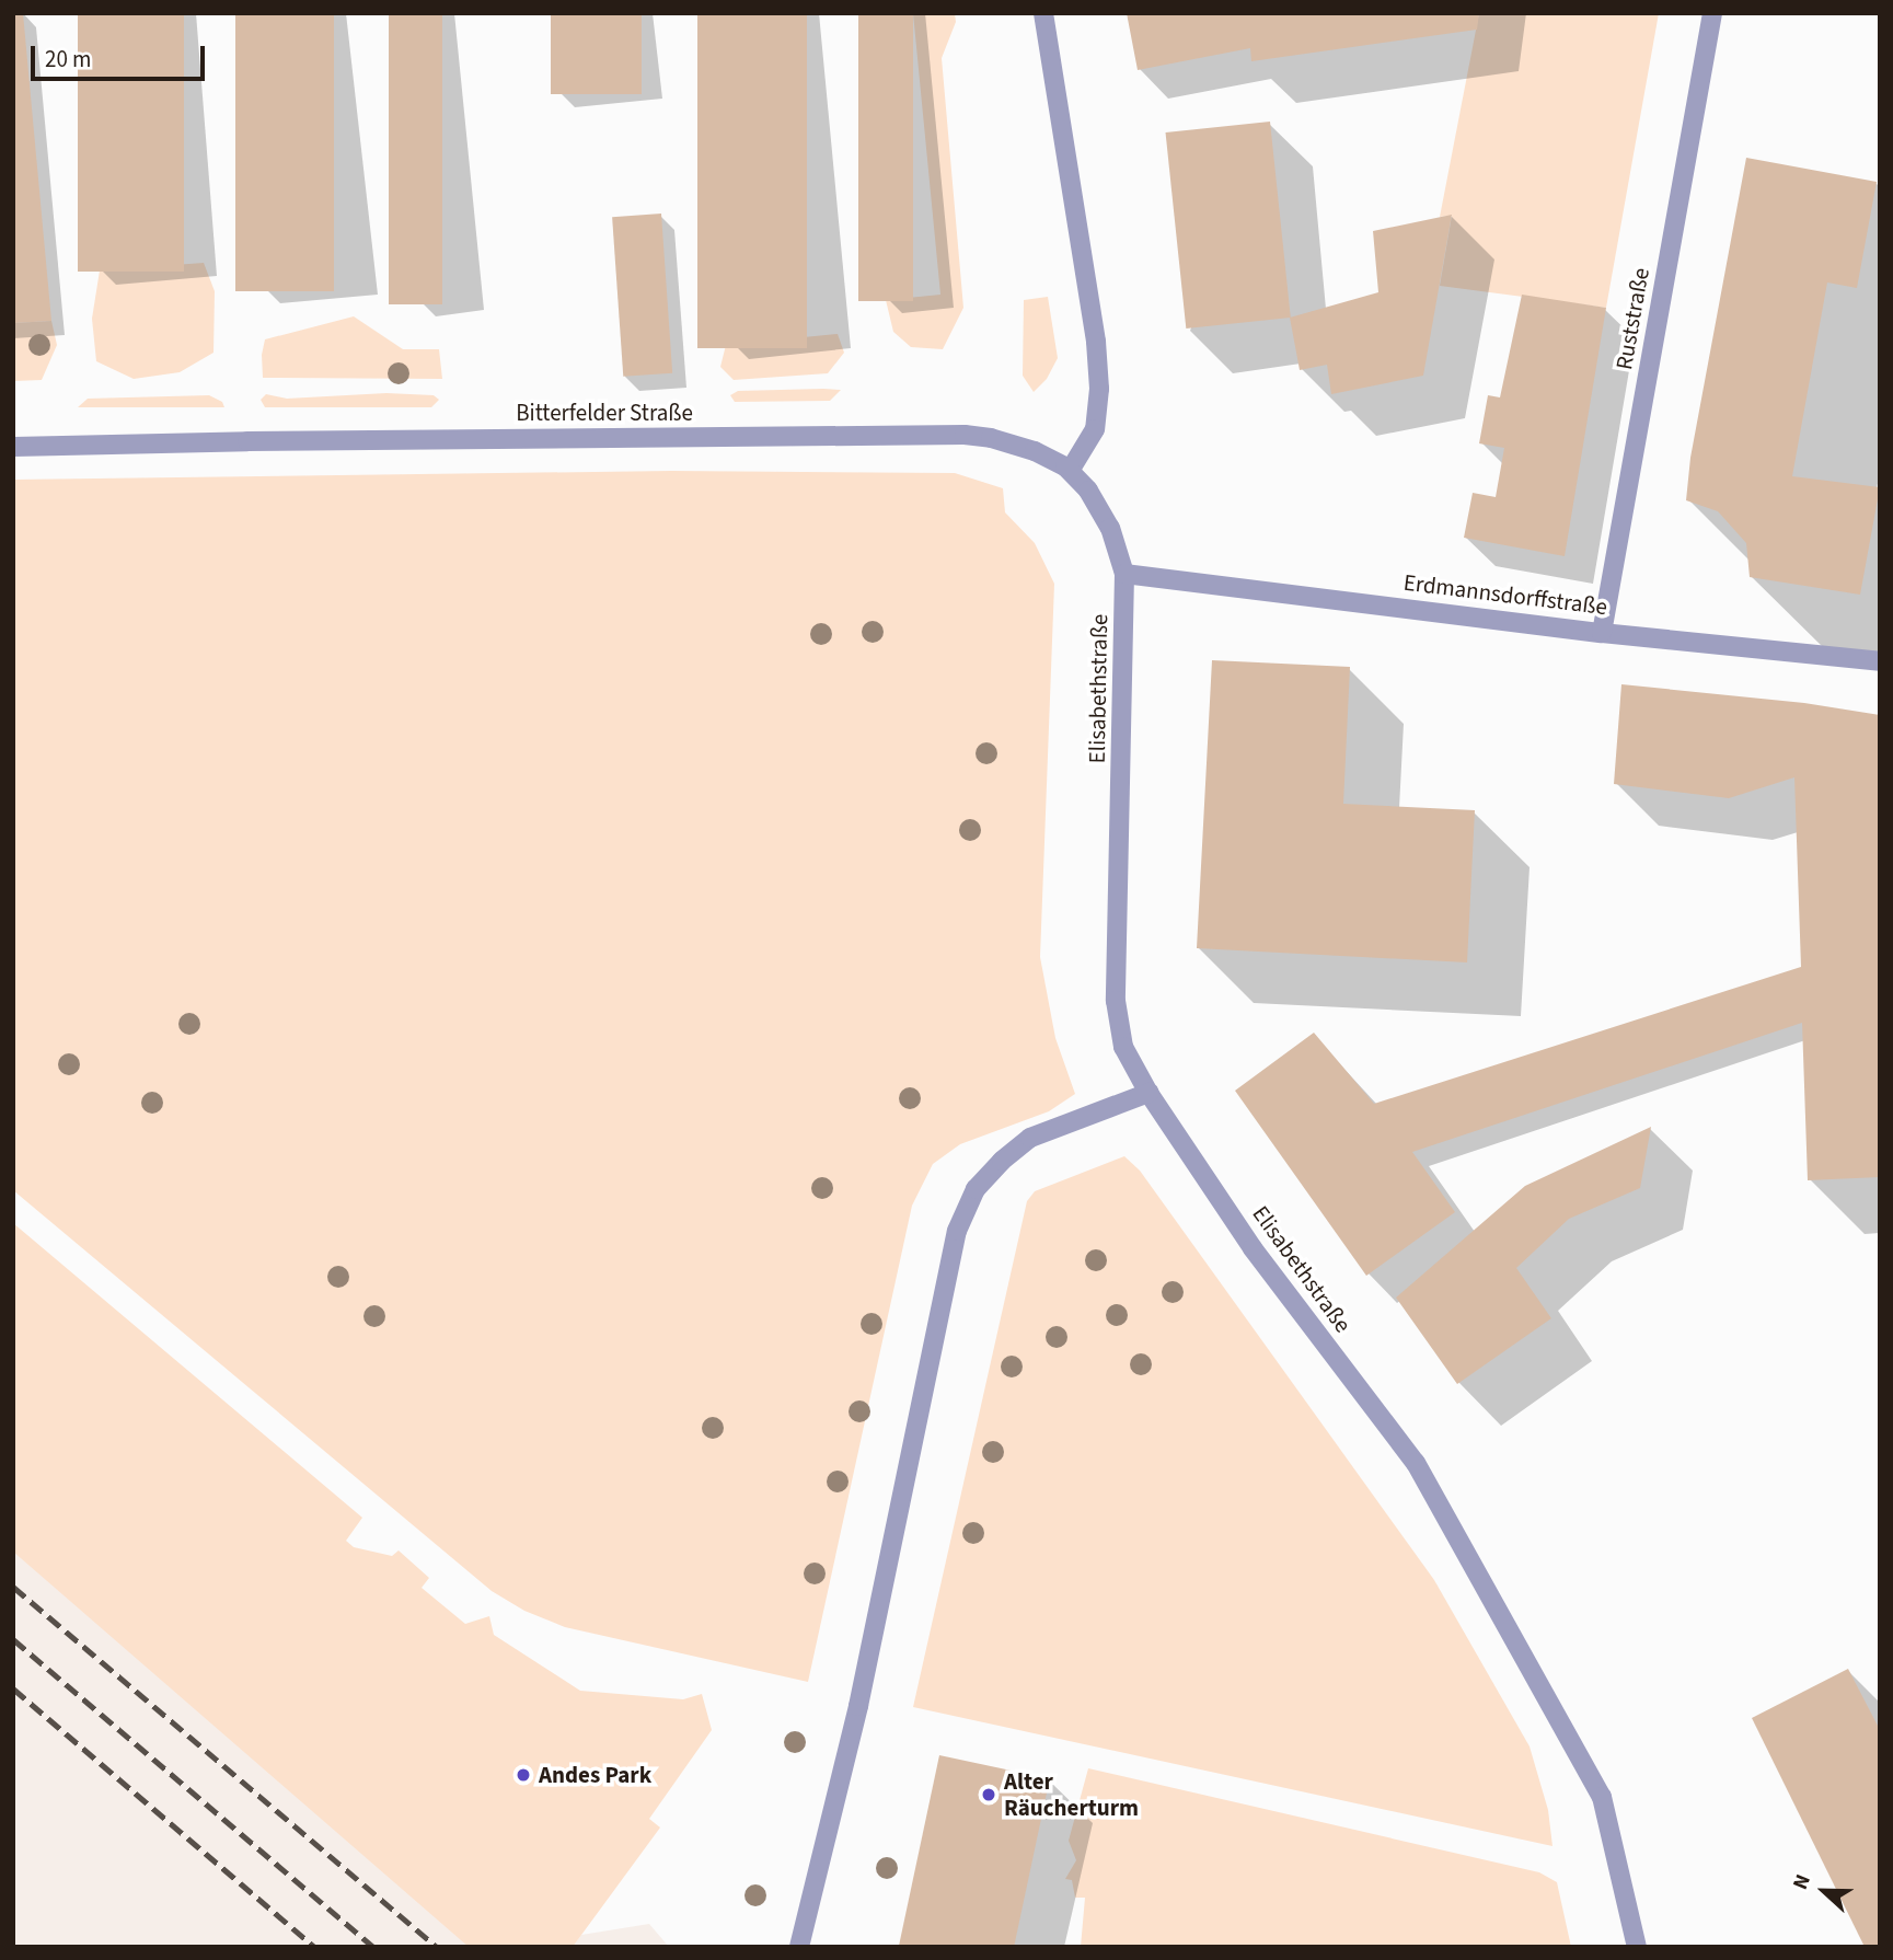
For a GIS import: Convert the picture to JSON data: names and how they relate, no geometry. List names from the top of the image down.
{
  "streets": {
    "street": [
      "Ruststraße",
      "Bitterfelder Straße",
      "Erdmannsdorffstraße",
      "Elisabethstraße"
    ]
  },
  "crossings": [
    ["Ruststraße", "Erdmannsdorffstraße"],
    ["Bitterfelder Straße", "Erdmannsdorffstraße"],
    ["Bitterfelder Straße", "Elisabethstraße"],
    ["Erdmannsdorffstraße", "Elisabethstraße"]
  ],
  "places": ["Andes Park", "Alter Räucherturm"],
  "scale_bar": "20 m",
  "north": "left"
}
